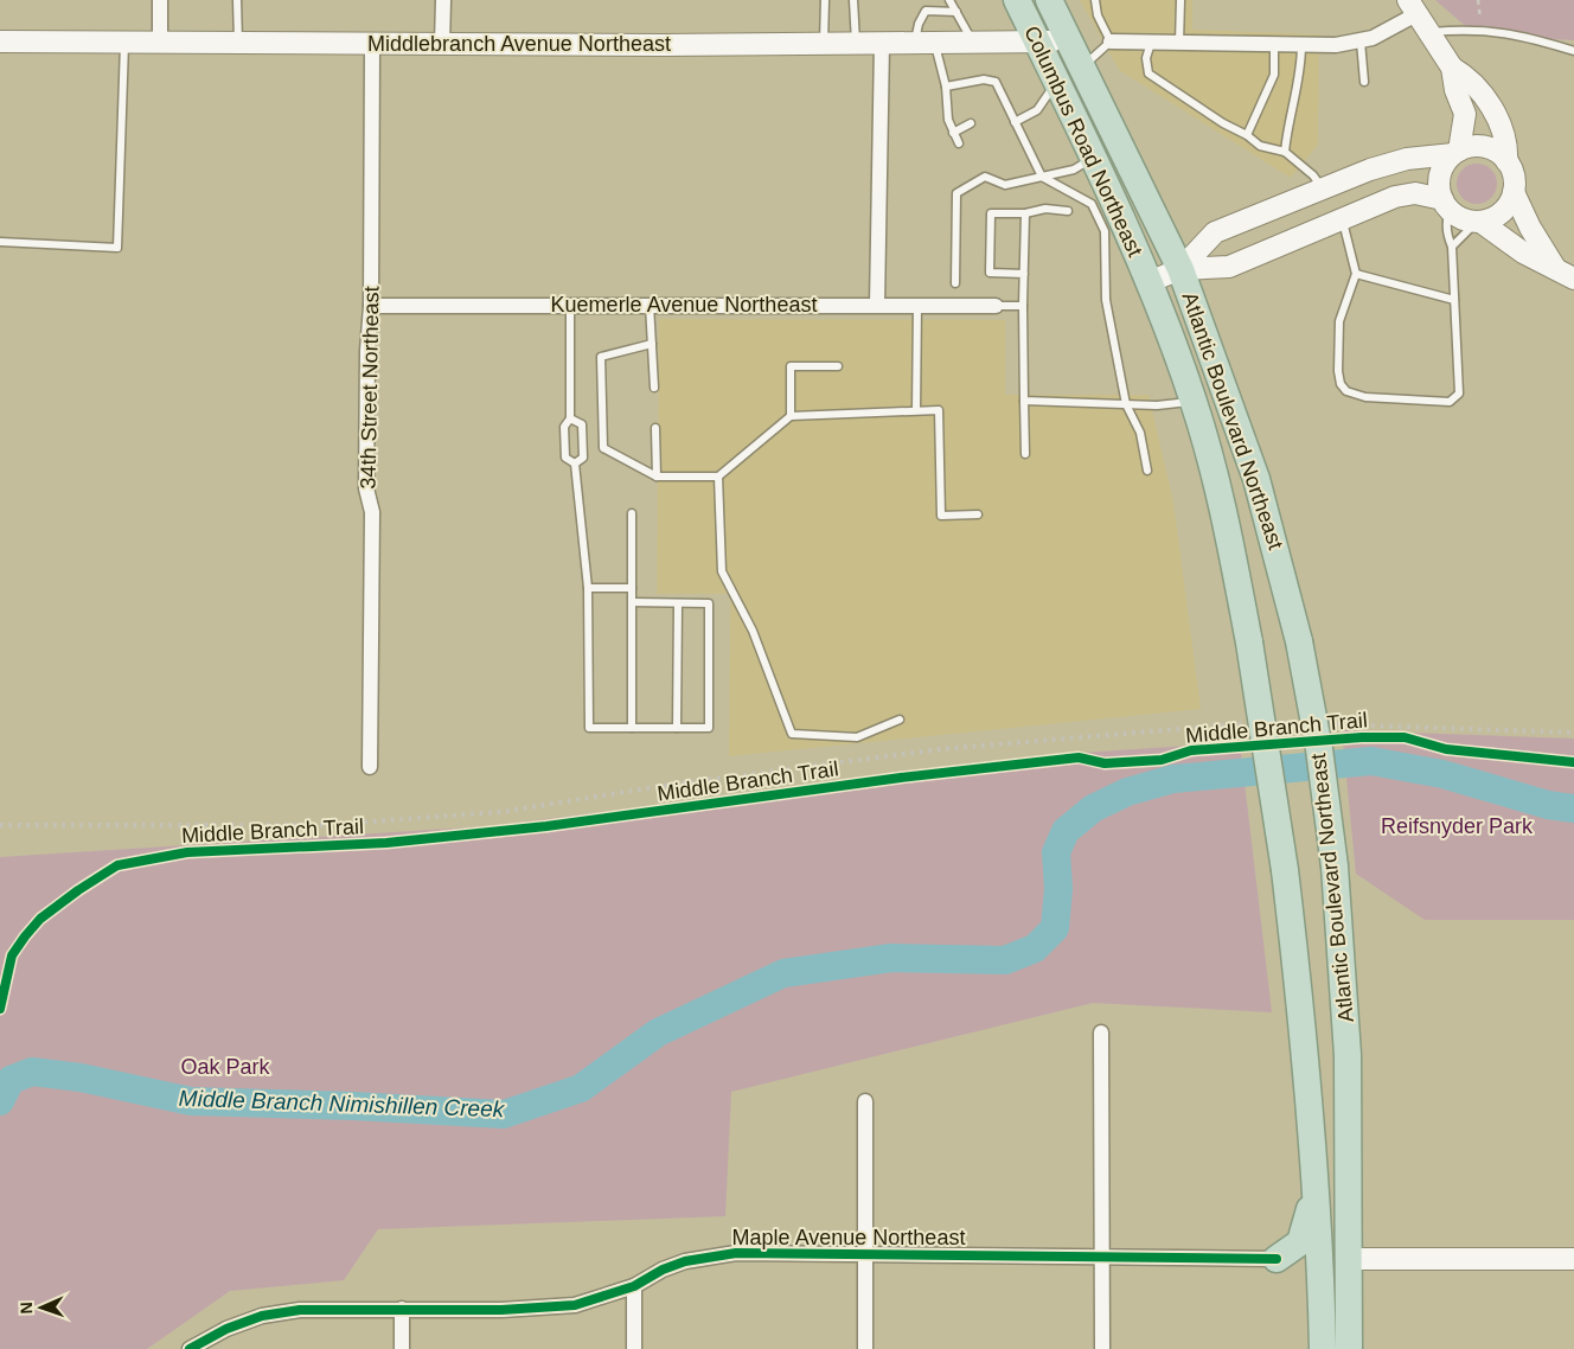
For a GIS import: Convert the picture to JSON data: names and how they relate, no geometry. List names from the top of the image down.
{
  "streets": {
    "highway": ["Columbus Road Northeast", "Atlantic Boulevard Northeast"],
    "street": [
      "Middlebranch Avenue Northeast",
      "Kuemerle Avenue Northeast",
      "34th Street Northeast",
      "Maple Avenue Northeast"
    ],
    "cycle path": ["Middle Branch Trail"]
  },
  "crossings": [
    ["Middlebranch Avenue Northeast", "Columbus Road Northeast"],
    ["Middlebranch Avenue Northeast", "34th Street Northeast"],
    ["Columbus Road Northeast", "Atlantic Boulevard Northeast"],
    ["Kuemerle Avenue Northeast", "34th Street Northeast"]
  ],
  "water": ["Middle Branch Nimishillen Creek"],
  "parks": ["Reifsnyder Park", "Oak Park"],
  "north": "left"
}
